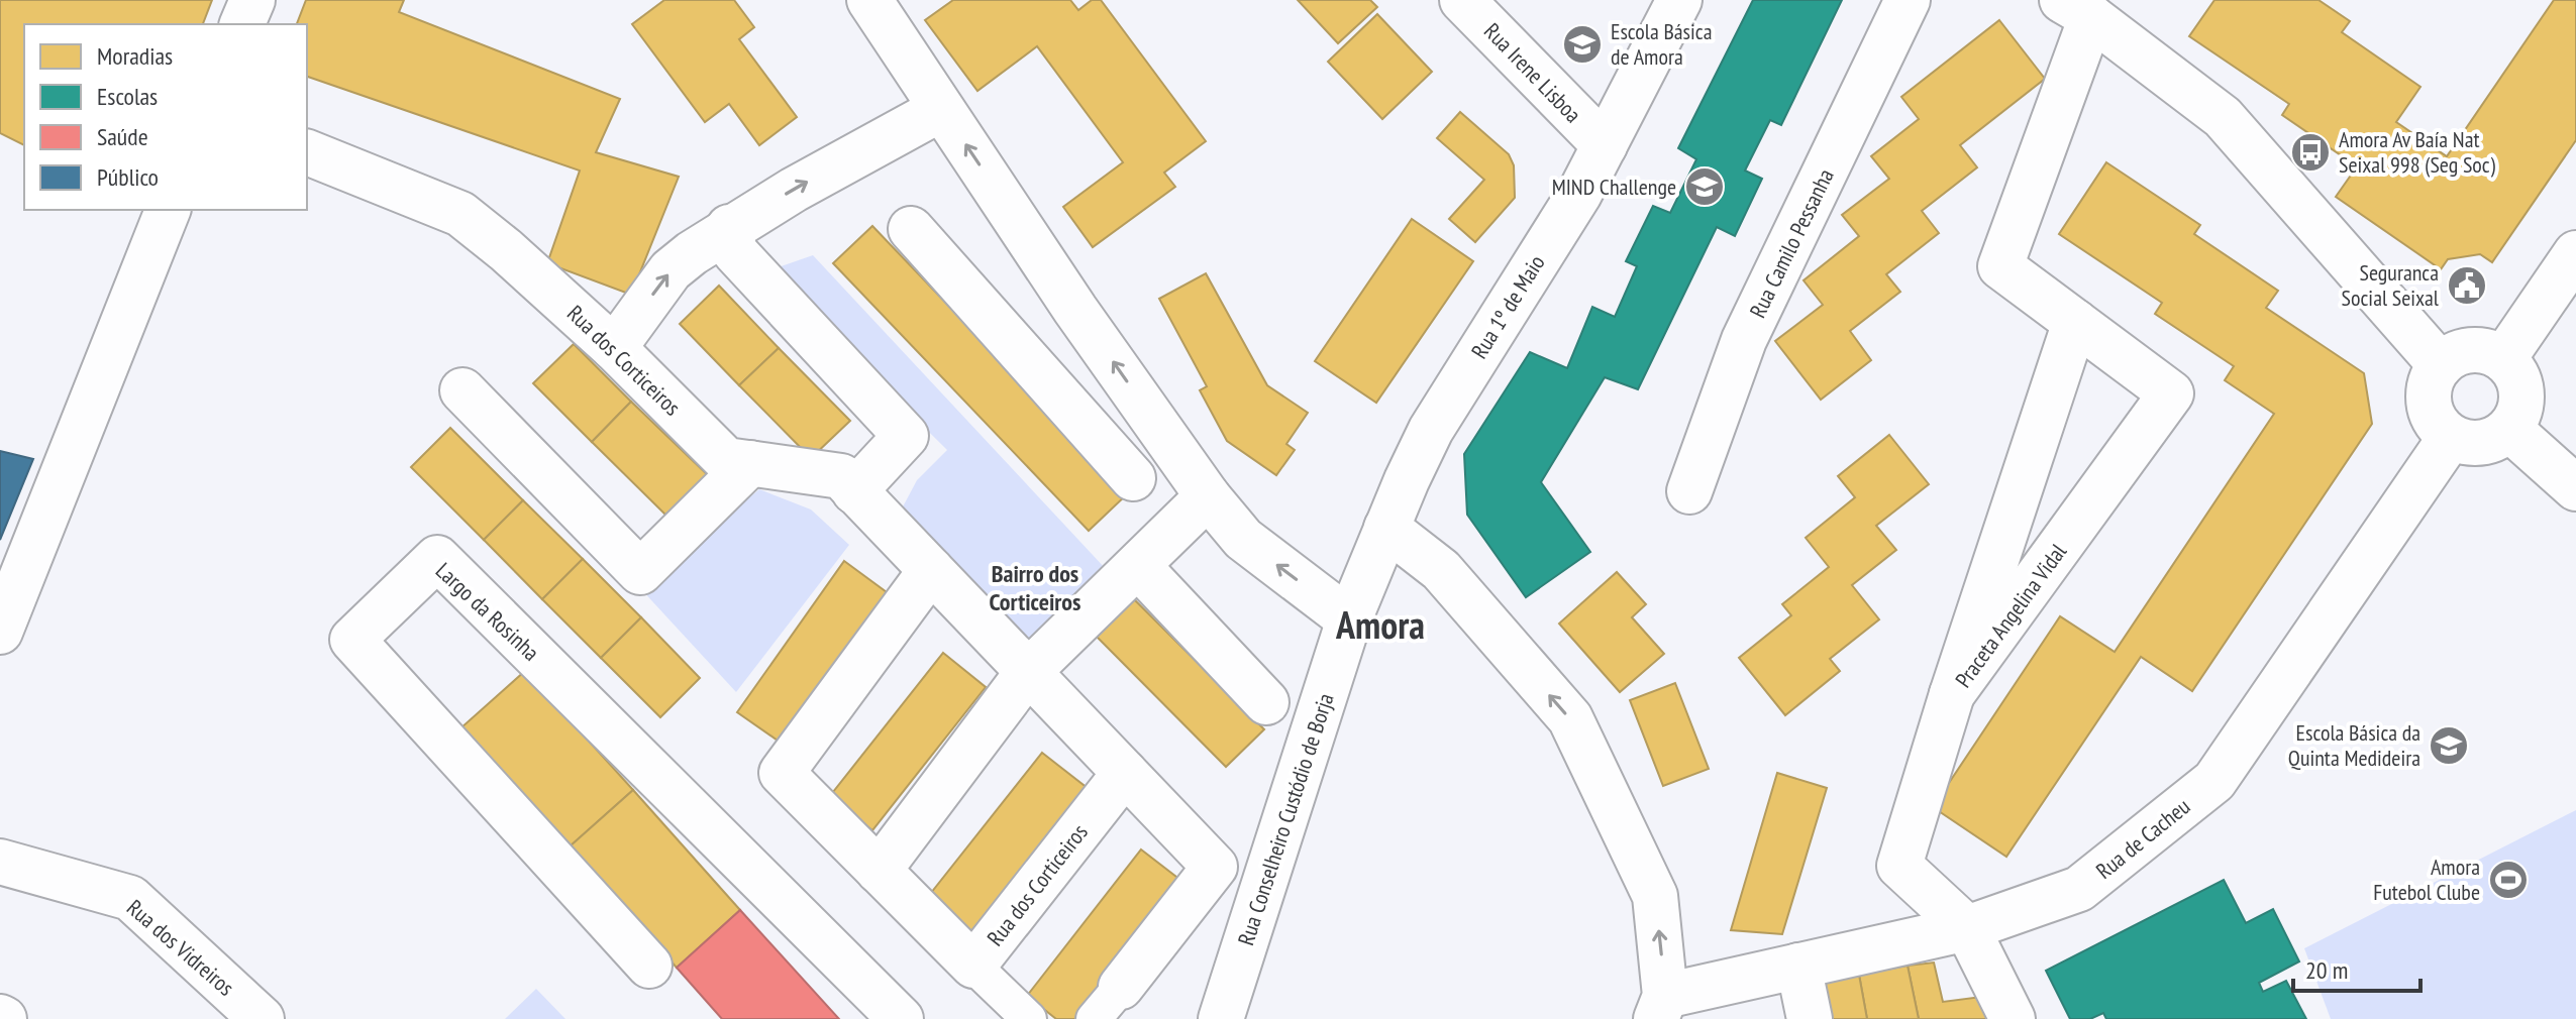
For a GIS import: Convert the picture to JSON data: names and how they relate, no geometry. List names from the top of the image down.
{
  "streets": {
    "street": [
      "Rua Irene Lisboa",
      "Rua Camilo Pessanha",
      "Rua 1º de Maio",
      "Rua dos Corticeiros",
      "Largo da Rosinha",
      "Praceta Angelina Vidal",
      "Rua Conselheiro Custódio de Borja",
      "Rua de Cacheu",
      "Rua dos Vidreiros"
    ]
  },
  "crossings": [
    ["Rua Irene Lisboa", "Rua 1º de Maio"],
    ["Rua 1º de Maio", "Rua Conselheiro Custódio de Borja"]
  ],
  "districts": ["Bairro dos Corticeiros", "Amora"],
  "places": {
    "school or university": ["Escola Básica de Amora", "MIND Challenge", "Escola Básica da Quinta Medideira"],
    "bus stop": ["Amora Av Baía Nat Seixal 998 (Seg Soc)"],
    "public building": ["Seguranca Social Seixal"],
    "sports": ["Amora Futebol Clube"]
  },
  "legend": [
    "Moradias",
    "Escolas",
    "Saúde",
    "Público"
  ],
  "scale_bar": "20 m"
}
